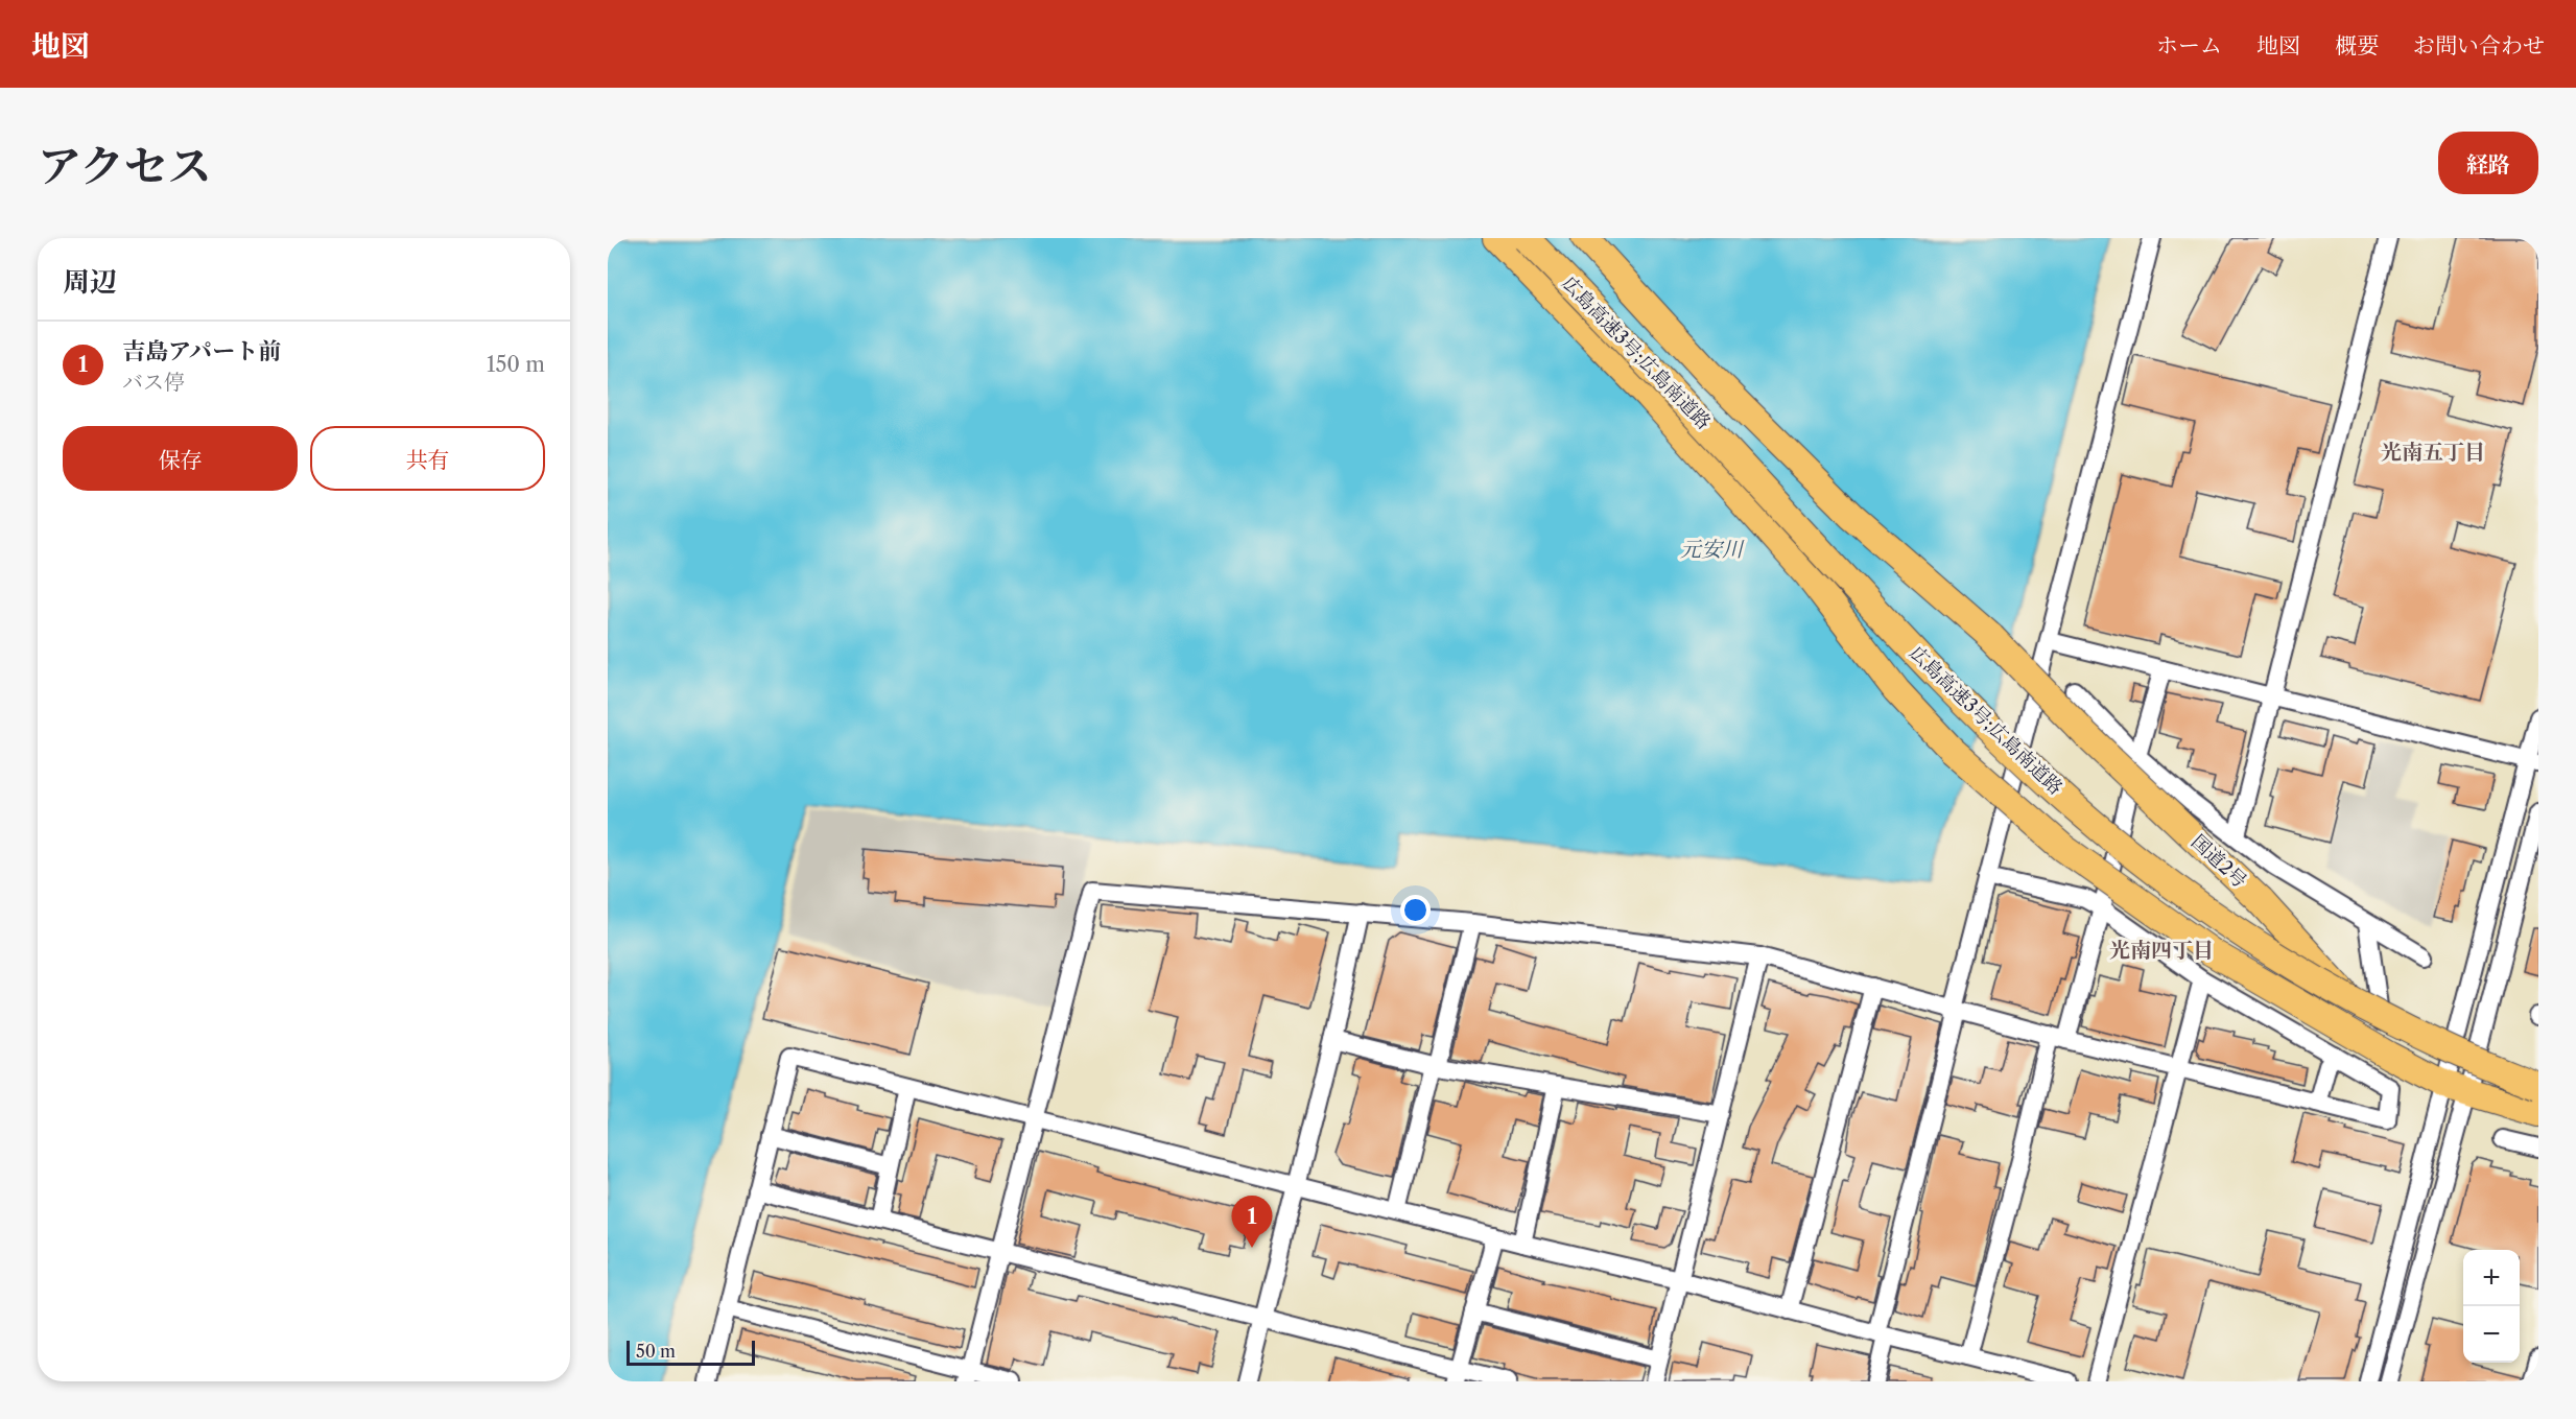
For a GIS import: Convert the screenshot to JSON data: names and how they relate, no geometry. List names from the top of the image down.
{
  "streets": {
    "highway": ["広島高速3号;広島南道路", "国道2号"]
  },
  "districts": ["光南五丁目", "光南四丁目"],
  "water": ["元安川"],
  "scale_bar": "50 m",
  "page": {
    "header": "地図",
    "nav": [
      "ホーム",
      "地図",
      "概要",
      "お問い合わせ"
    ],
    "title": "アクセス",
    "buttons": [
      "経路",
      ["保存", "共有"]
    ],
    "heading": "周辺",
    "list": [
      {
        "mark": "1",
        "name": "吉島アパート前",
        "note": "バス停",
        "value": "150 m"
      }
    ],
    "pins": "1",
    "map_buttons": ["+", "−"],
    "scale": "50 m"
  }
}
